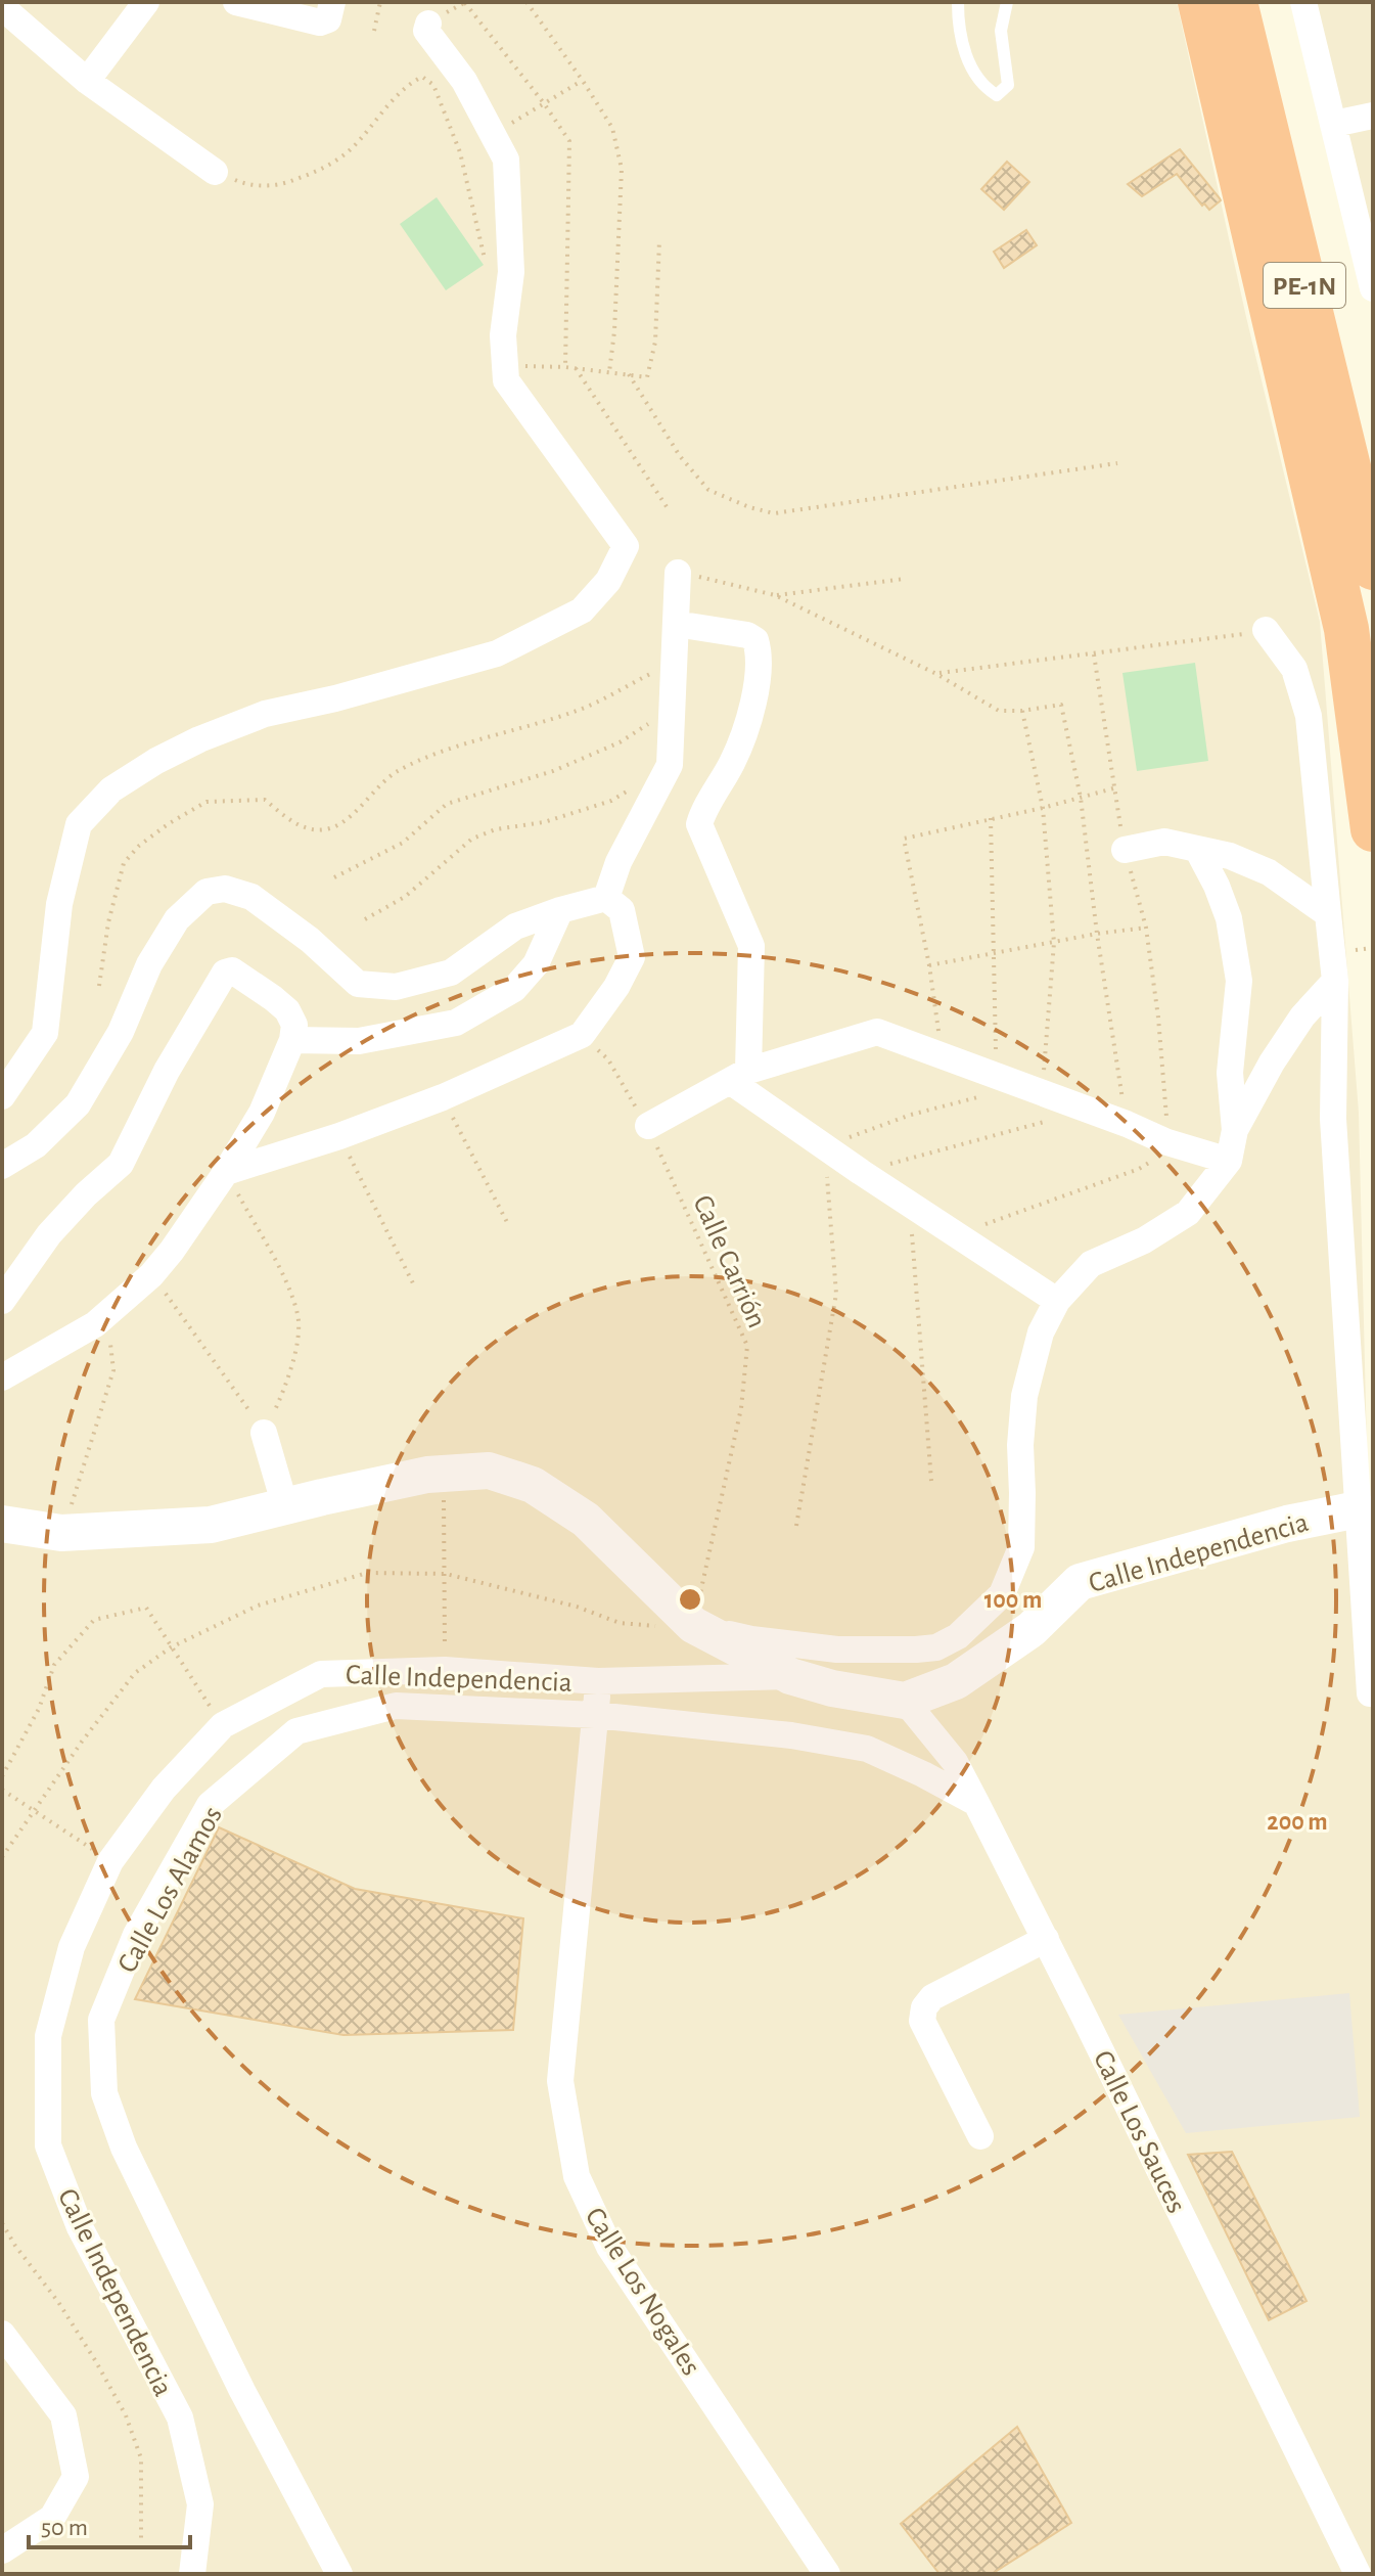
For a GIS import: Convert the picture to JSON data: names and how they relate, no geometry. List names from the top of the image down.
{
  "streets": {
    "highway": ["PE-1N"],
    "street": [
      "Calle Independencia",
      "Calle Los Alamos",
      "Calle Los Sauces",
      "Calle Los Nogales"
    ],
    "path": ["Calle Carrión"]
  },
  "crossings": [
    ["Calle Independencia", "Calle Los Sauces"],
    ["Calle Independencia", "Calle Los Nogales"],
    ["Calle Los Alamos", "Calle Los Sauces"],
    ["Calle Los Alamos", "Calle Los Nogales"]
  ],
  "scale_bar": "50 m",
  "rings": ["100 m", "200 m"]
}
